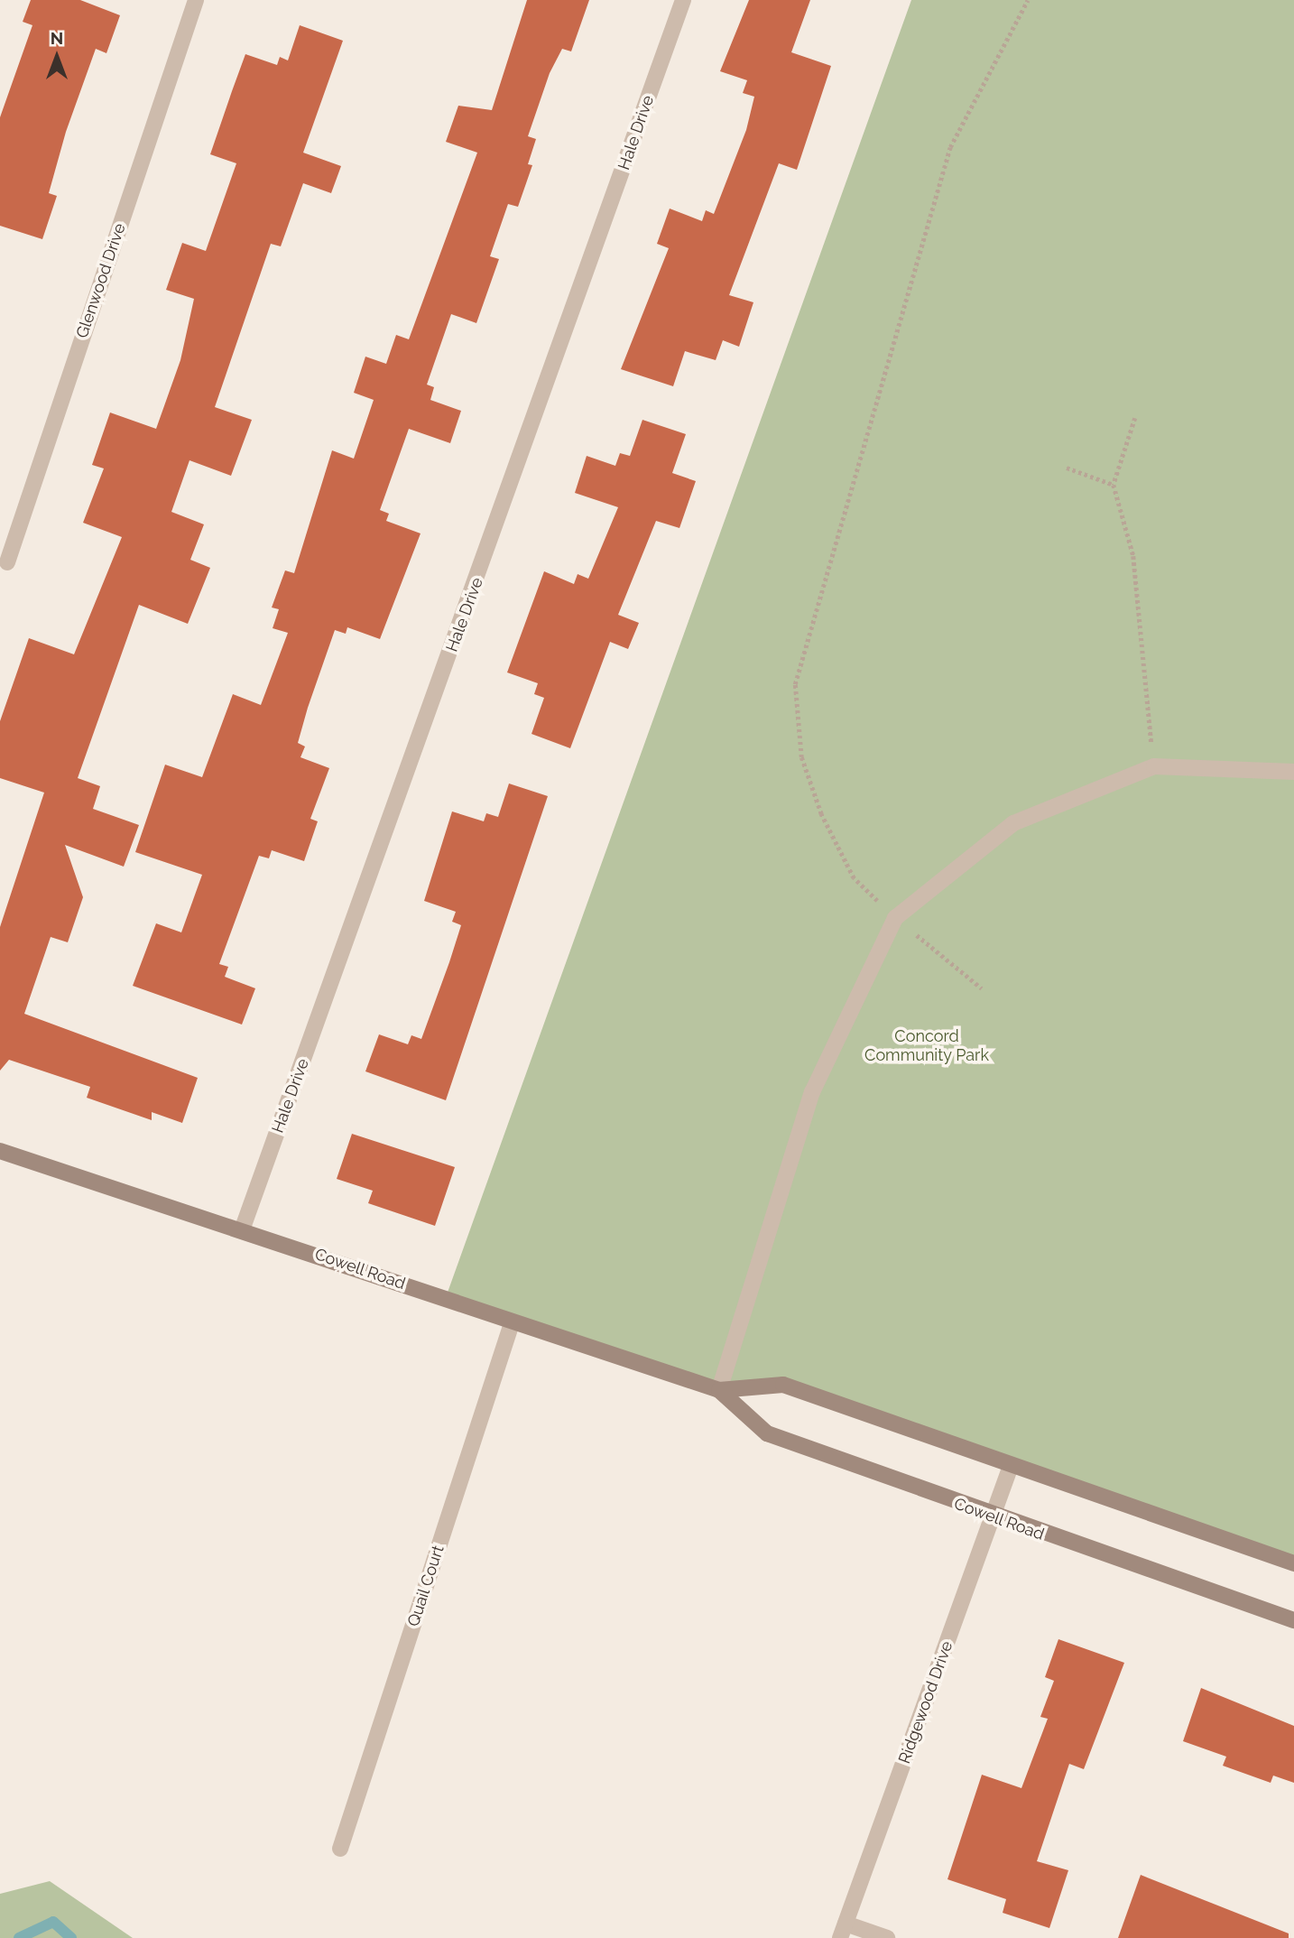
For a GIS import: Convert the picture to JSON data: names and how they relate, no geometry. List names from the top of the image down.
{
  "streets": {
    "street": [
      "Hale Drive",
      "Glenwood Drive",
      "Cowell Road",
      "Quail Court",
      "Ridgewood Drive"
    ]
  },
  "crossings": [
    ["Hale Drive", "Cowell Road"],
    ["Cowell Road", "Quail Court"],
    ["Cowell Road", "Ridgewood Drive"]
  ],
  "parks": ["Concord Community Park"],
  "north": "top"
}
